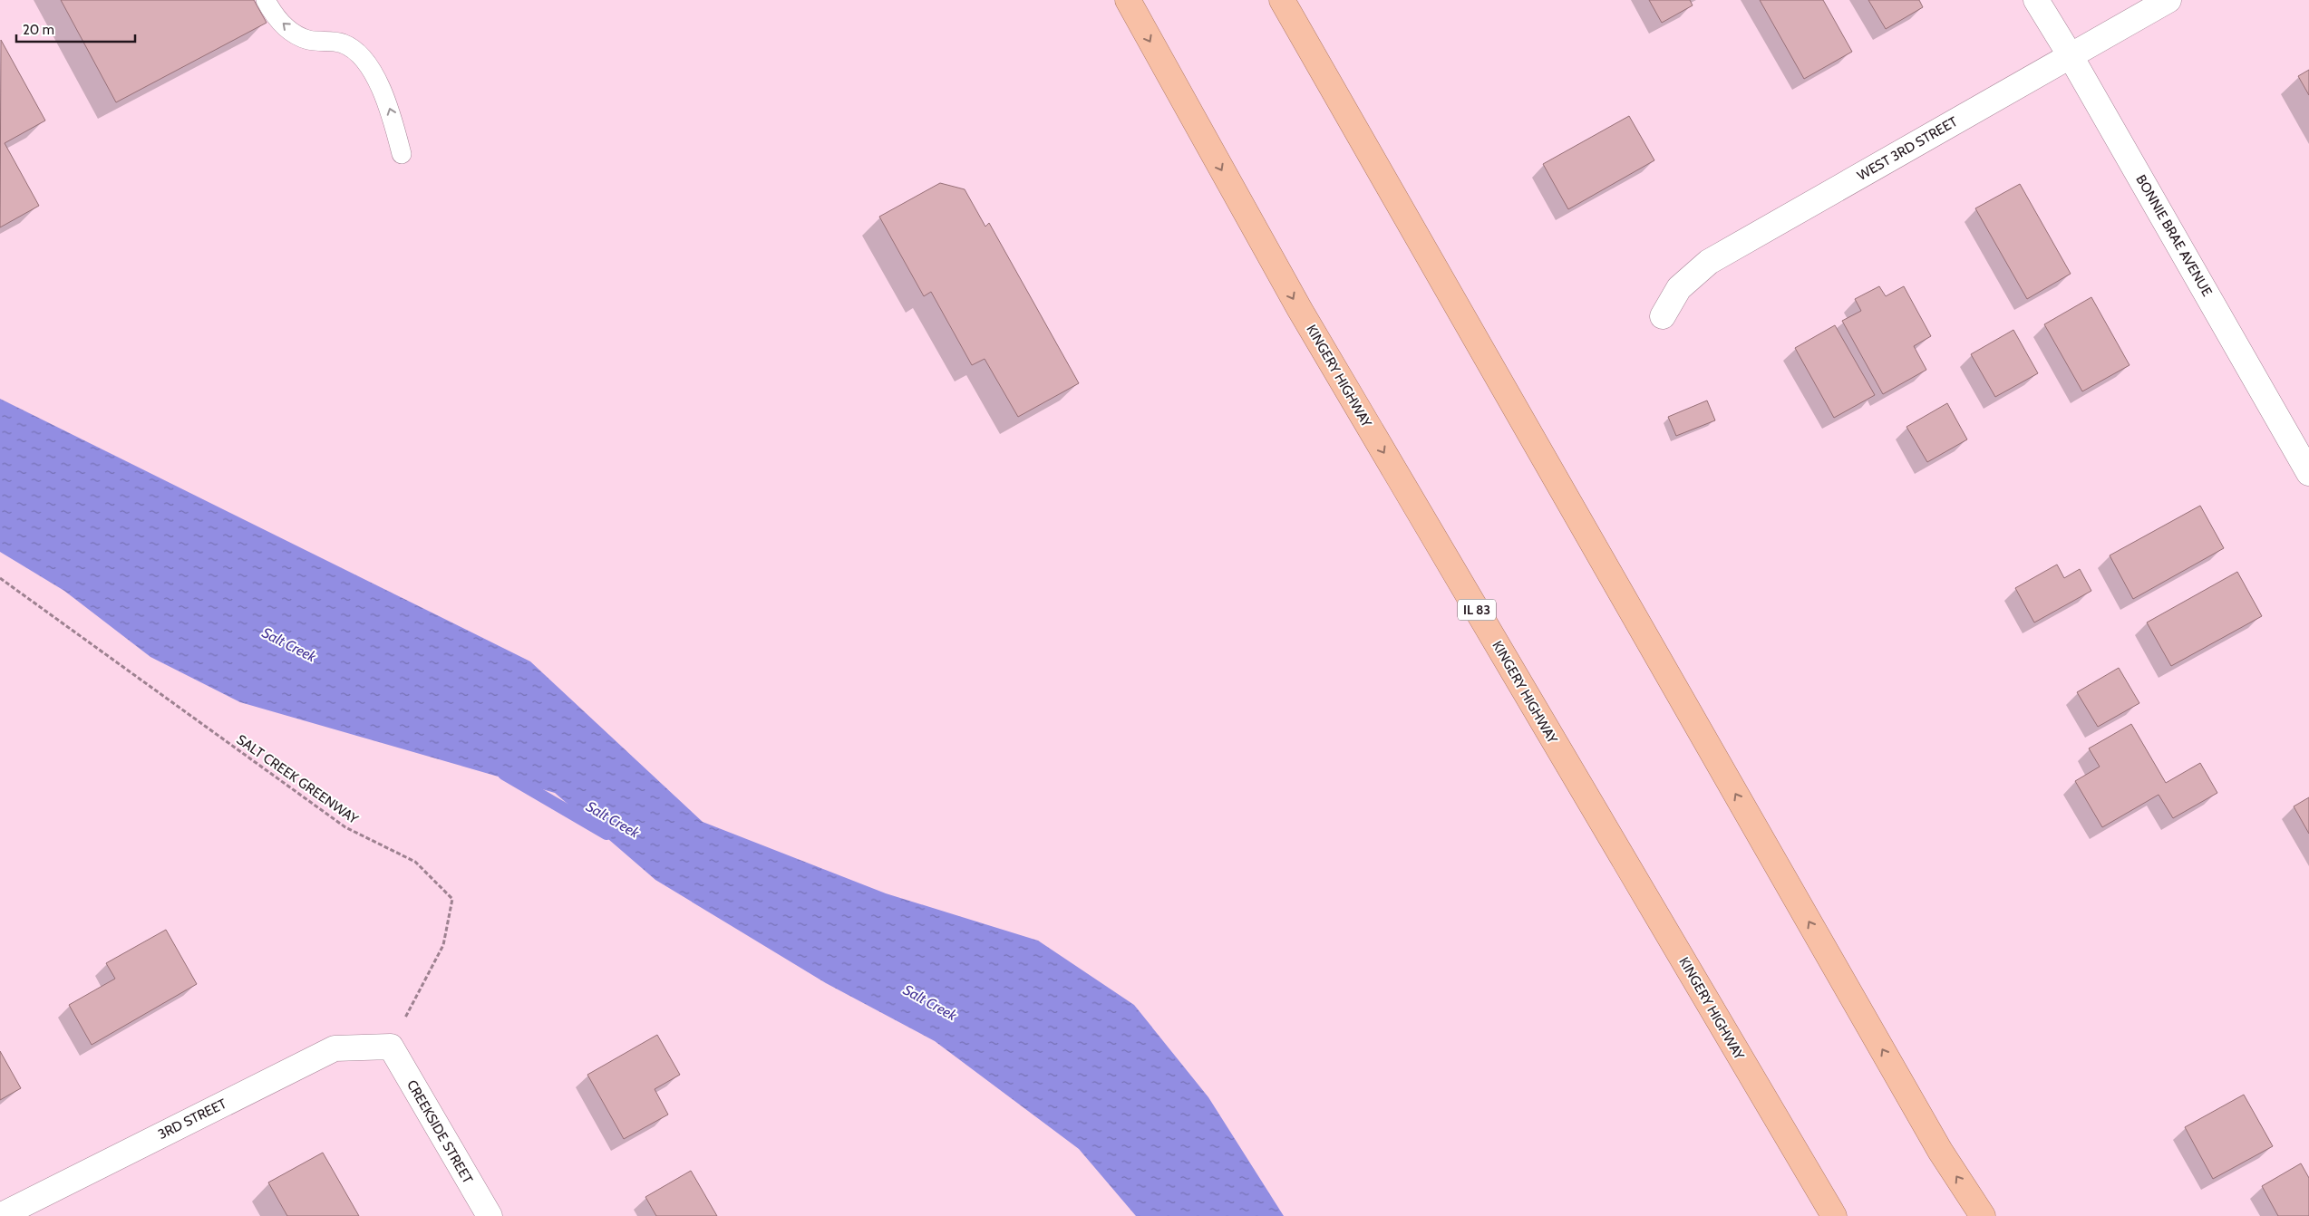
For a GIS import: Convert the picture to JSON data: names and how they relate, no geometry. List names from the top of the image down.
{
  "streets": {
    "highway": ["KINGERY HIGHWAY", "IL 83"],
    "street": [
      "WEST 3RD STREET",
      "BONNIE BRAE AVENUE",
      "3RD STREET",
      "CREEKSIDE STREET"
    ],
    "path": ["SALT CREEK GREENWAY"]
  },
  "crossings": [
    ["WEST 3RD STREET", "BONNIE BRAE AVENUE"],
    ["SALT CREEK GREENWAY", "3RD STREET"],
    ["SALT CREEK GREENWAY", "CREEKSIDE STREET"],
    ["3RD STREET", "CREEKSIDE STREET"]
  ],
  "water": ["Salt Creek"],
  "scale_bar": "20 m"
}
